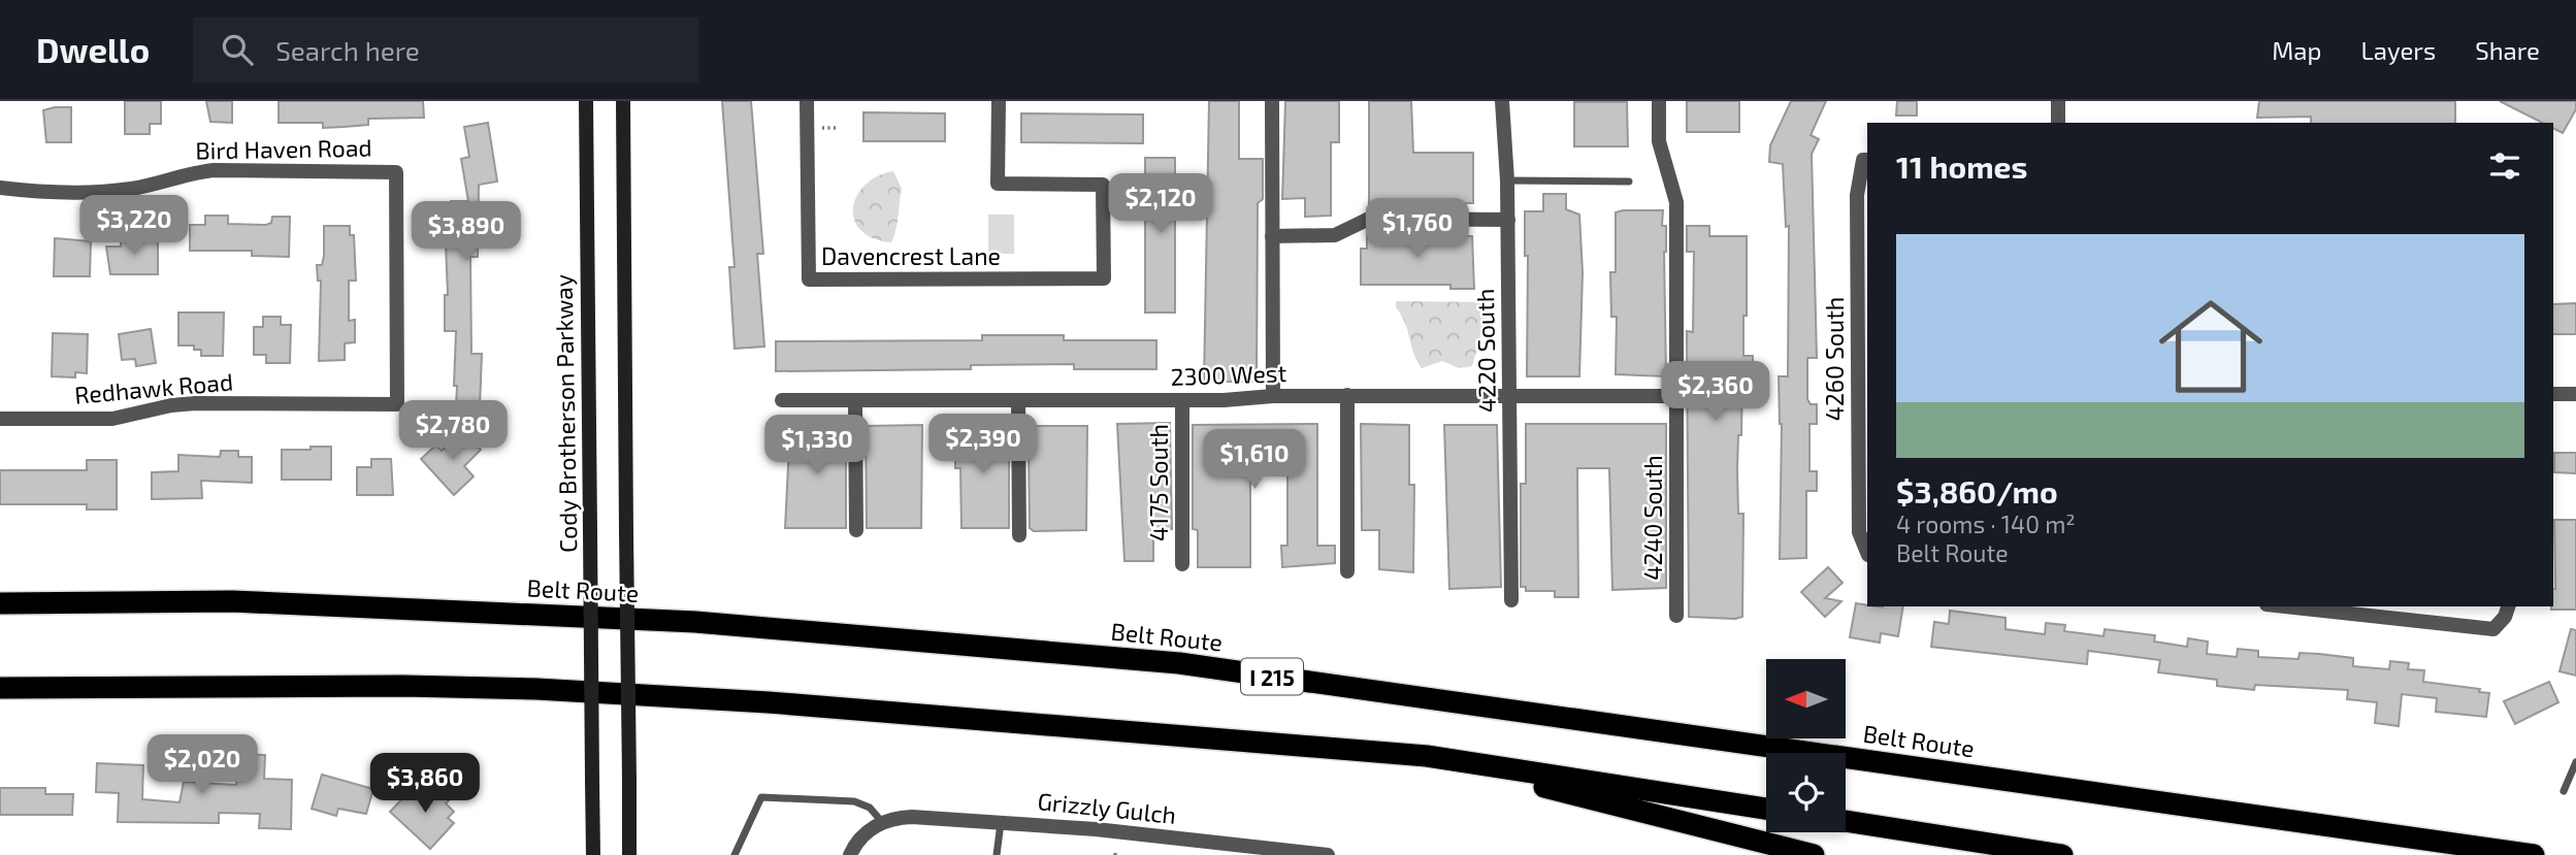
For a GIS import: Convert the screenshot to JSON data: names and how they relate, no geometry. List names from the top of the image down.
{
  "streets": {
    "highway": ["Belt Route", "I 215"],
    "main road": ["Cody Brotherson Parkway"],
    "street": [
      "Bird Haven Road",
      "Davencrest Lane",
      "4220 South",
      "4260 South",
      "2300 West",
      "Redhawk Road",
      "4175 South",
      "4240 South",
      "Grizzly Gulch"
    ]
  },
  "crossings": [
    ["Bird Haven Road", "Redhawk Road"],
    ["4220 South", "2300 West"],
    ["2300 West", "4175 South"],
    ["2300 West", "4240 South"]
  ],
  "north": "left",
  "page": {
    "header": "Dwello",
    "search": "Search here",
    "nav": ["Map", "Layers", "Share"],
    "heading": "11 homes",
    "price": [
      "$2,120",
      "$3,220",
      "$1,760",
      "$3,890",
      "$2,360",
      "$2,780",
      "$2,390",
      "$1,330",
      "$1,610",
      "$2,020",
      "$3,860"
    ],
    "list": [
      {
        "name": "$3,860/mo",
        "note": "4 rooms · 140 m² · Belt Route"
      }
    ]
  }
}
